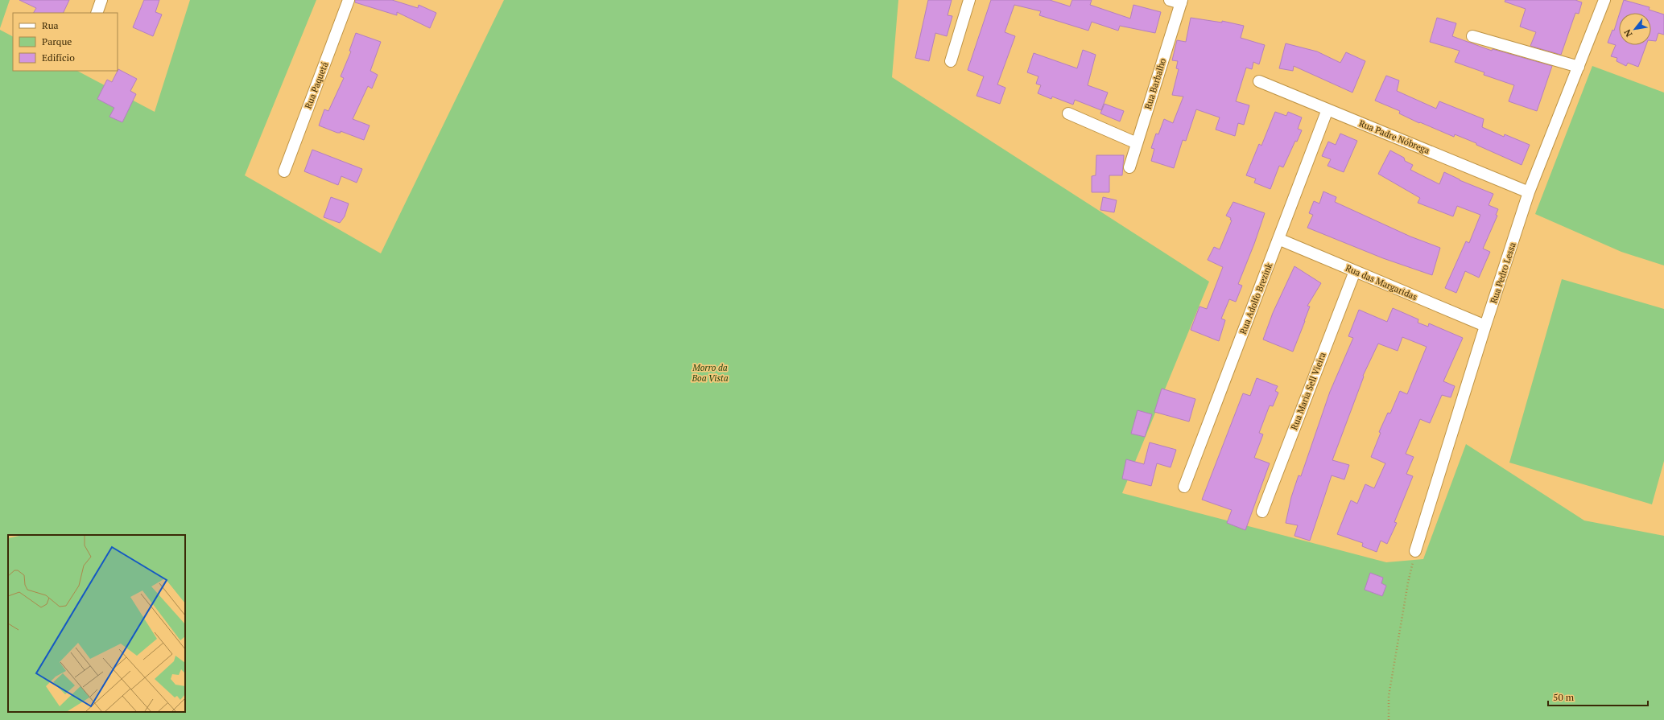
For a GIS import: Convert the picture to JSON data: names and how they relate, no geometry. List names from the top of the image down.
{
  "streets": {
    "street": [
      "Rua Barbalho",
      "Rua Paquetá",
      "Rua Padre Nóbrega",
      "Rua Pedro Lessa",
      "Rua das Margaridas",
      "Rua Adolfo Brezink",
      "Rua Maria Sell Vieira"
    ]
  },
  "crossings": [
    ["Rua Padre Nóbrega", "Rua Pedro Lessa"],
    ["Rua Padre Nóbrega", "Rua Adolfo Brezink"],
    ["Rua Pedro Lessa", "Rua das Margaridas"],
    ["Rua das Margaridas", "Rua Adolfo Brezink"],
    ["Rua das Margaridas", "Rua Maria Sell Vieira"]
  ],
  "parks": ["Morro da Boa Vista"],
  "legend": ["Rua", "Parque", "Edifício"],
  "scale_bar": "50 m",
  "north": "bottom left"
}
